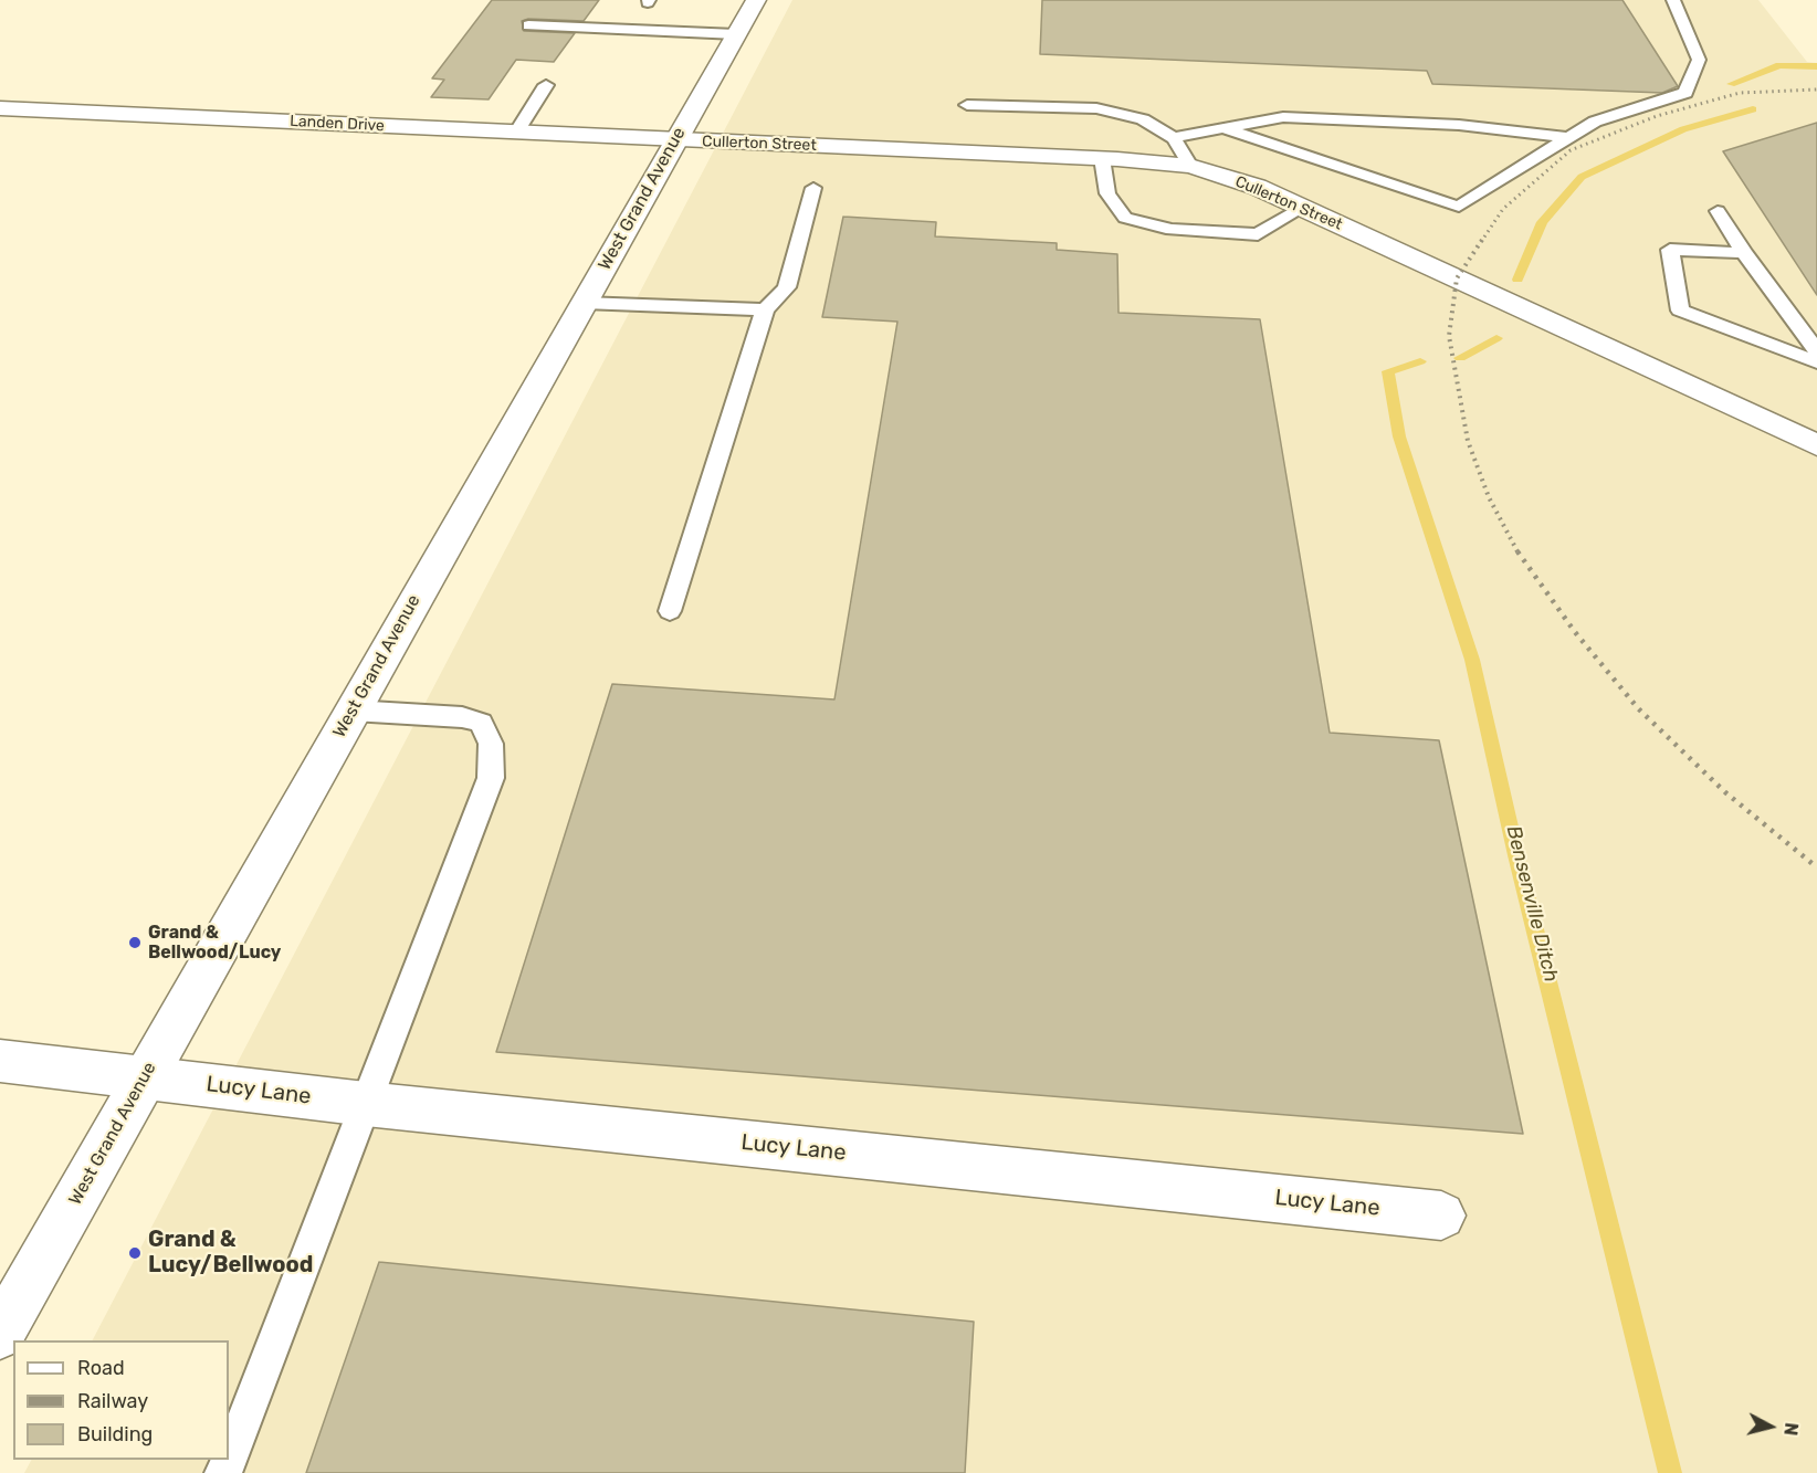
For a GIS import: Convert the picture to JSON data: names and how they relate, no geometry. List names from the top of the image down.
{
  "streets": {
    "street": [
      "Landen Drive",
      "Cullerton Street",
      "West Grand Avenue",
      "Lucy Lane"
    ]
  },
  "crossings": [
    ["Landen Drive", "Cullerton Street"],
    ["Landen Drive", "West Grand Avenue"],
    ["Cullerton Street", "West Grand Avenue"],
    ["West Grand Avenue", "Lucy Lane"]
  ],
  "water": ["Bensenville Ditch"],
  "places": ["Grand & Bellwood/Lucy", "Grand & Lucy/Bellwood"],
  "legend": ["Road", "Railway", "Building"],
  "north": "right"
}
